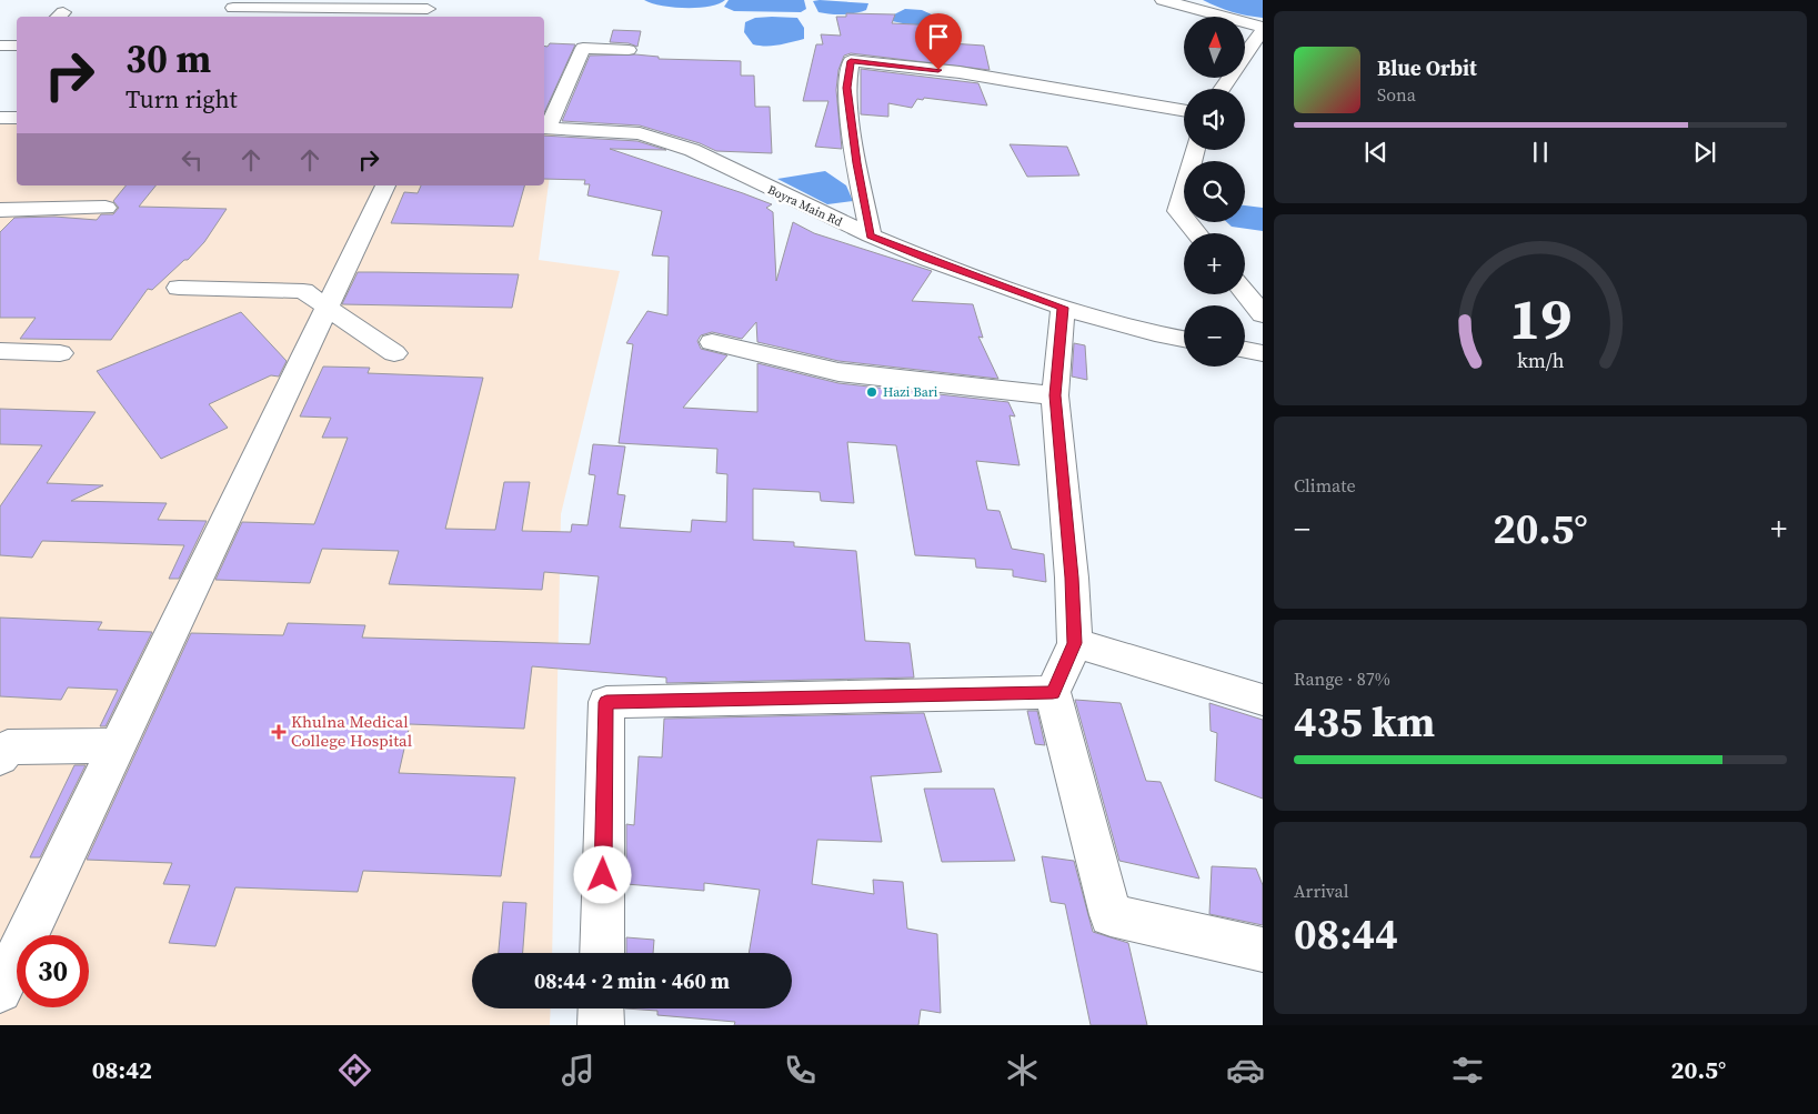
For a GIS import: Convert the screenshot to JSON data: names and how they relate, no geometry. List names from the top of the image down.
{
  "streets": {
    "street": ["Boyra Main Rd"]
  },
  "places": {
    "other": ["Hazi Bari"],
    "health": ["Khulna Medical College Hospital"]
  },
  "north": "top",
  "page": {
    "map_buttons": ["+", "−"],
    "turn": ["30 m", "Turn right"],
    "song": ["Blue Orbit", "Sona"],
    "tile": [
      "Climate",
      ["Range · 87%", "435 km"],
      ["Arrival", "08:44"]
    ],
    "heat": ["−", "20.5°", "+"],
    "limit": "30",
    "trip": "08:44 · 2 min · 460 m",
    "tabs": ["08:42", "20.5°"],
    "gauge": ["19", "km/h"]
  }
}
